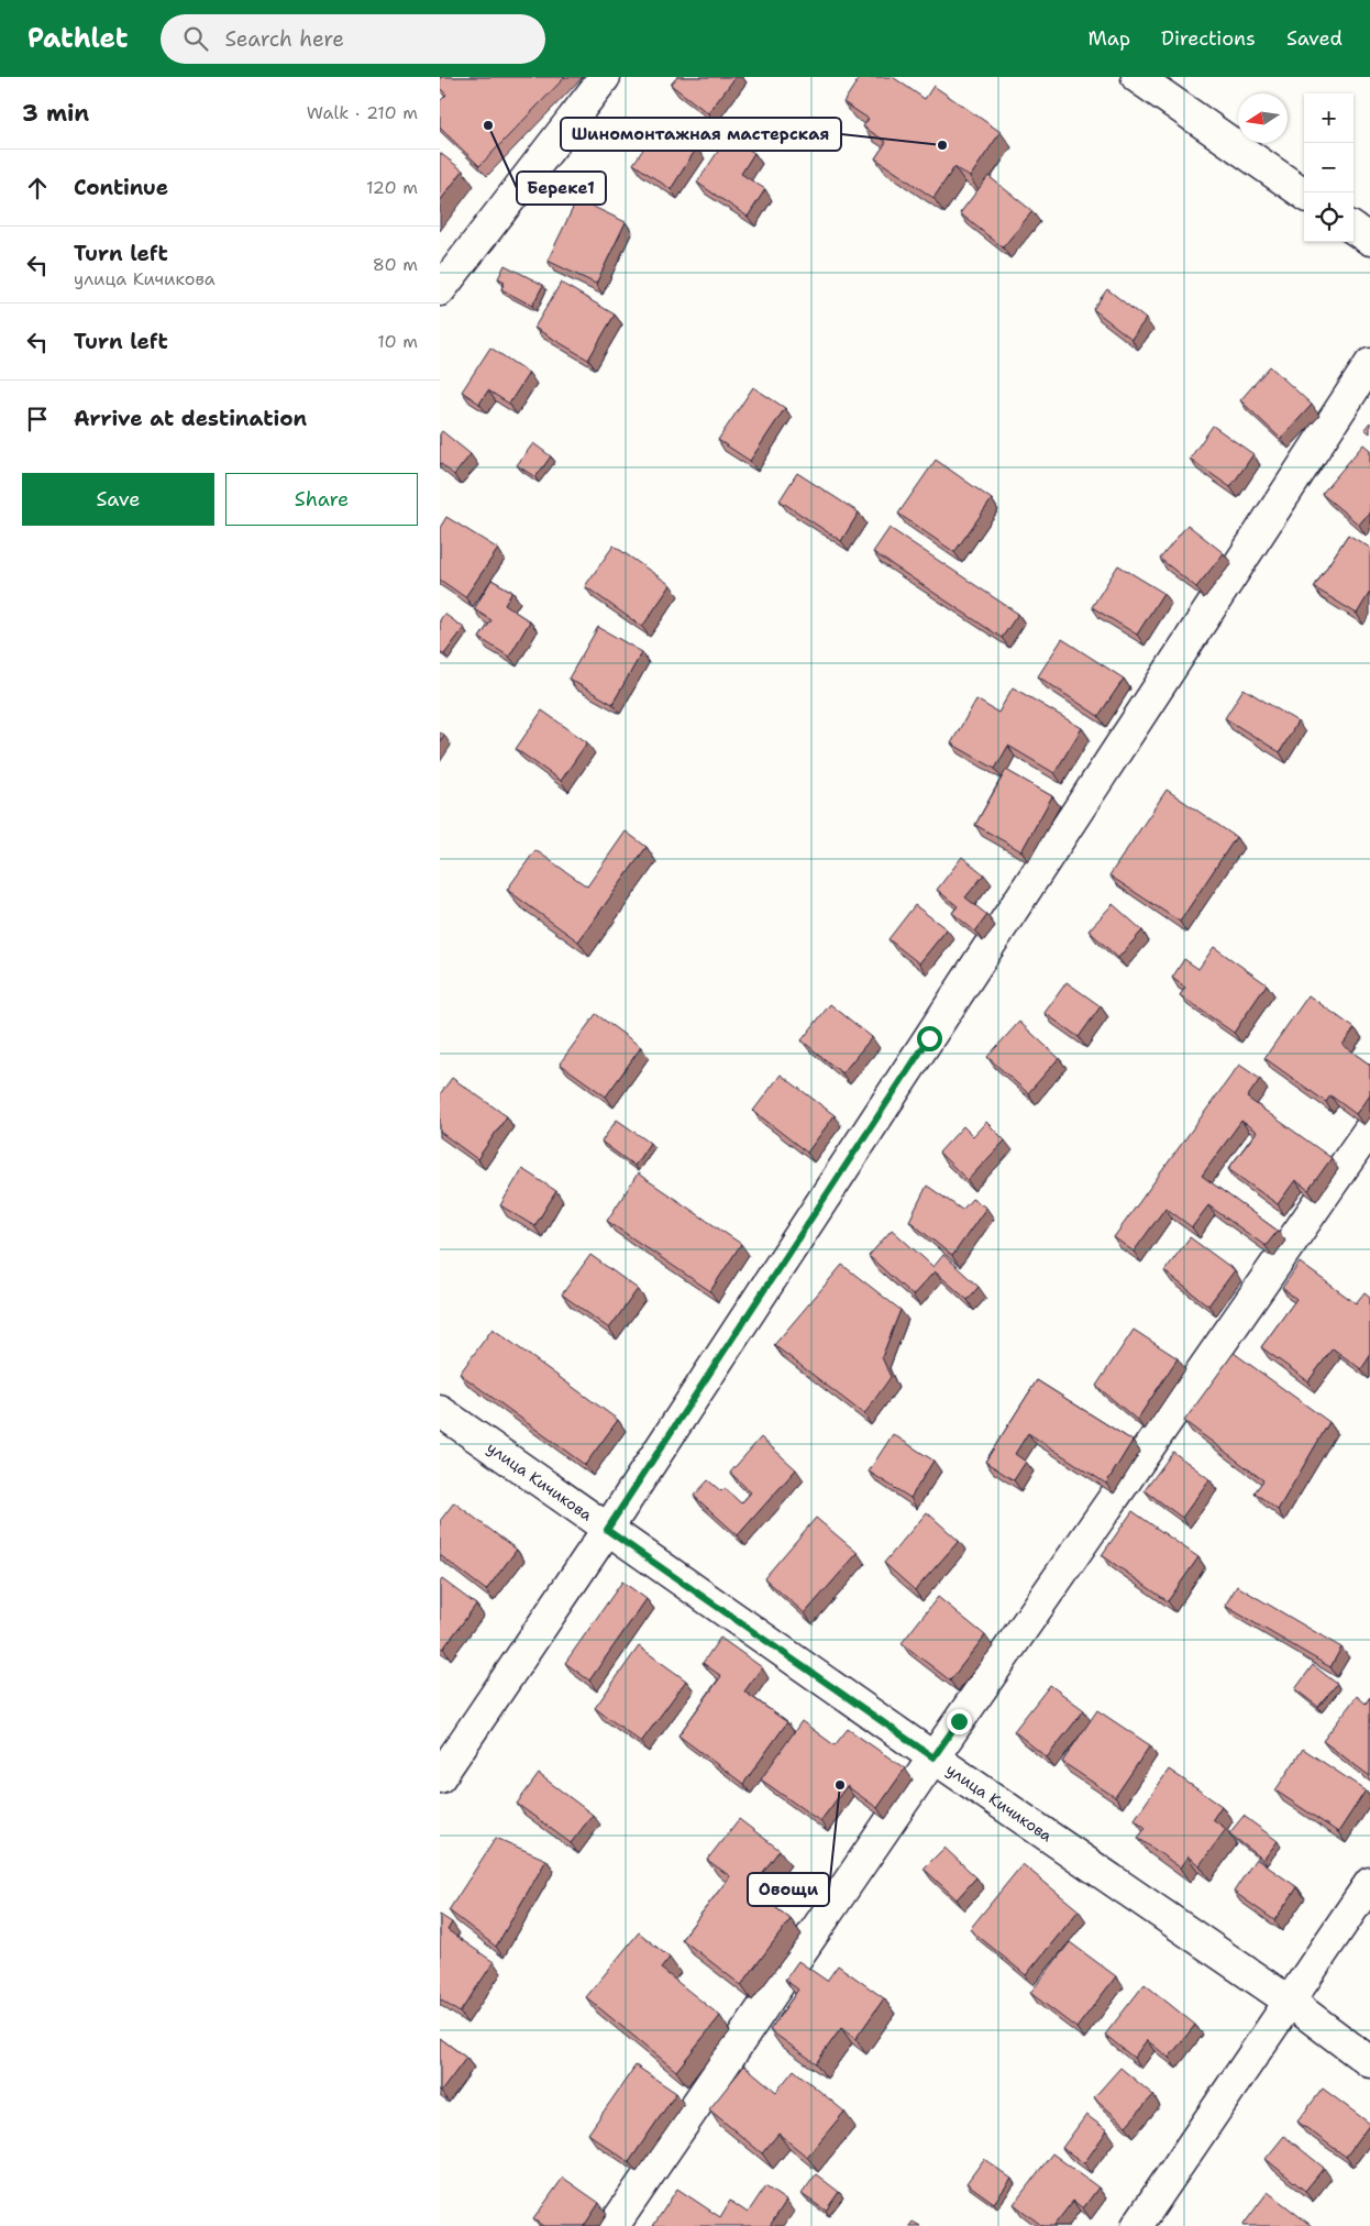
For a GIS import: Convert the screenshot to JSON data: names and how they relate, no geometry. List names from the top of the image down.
{
  "streets": {
    "street": ["улица Кичикова"]
  },
  "places": ["Береке1", "Шиномонтажная мастерская", "Овощи"],
  "north": "left",
  "page": {
    "header": "Pathlet",
    "search": "Search here",
    "nav": ["Map", "Directions", "Saved"],
    "heading": ["3 min", "Walk · 210 m"],
    "map_buttons": ["+", "−"],
    "list": [
      ["Continue", "120 m"],
      ["Turn left", "улица Кичикова", "80 m"],
      ["Turn left", "10 m"],
      "Arrive at destination"
    ],
    "buttons": ["Save", "Share"]
  }
}
